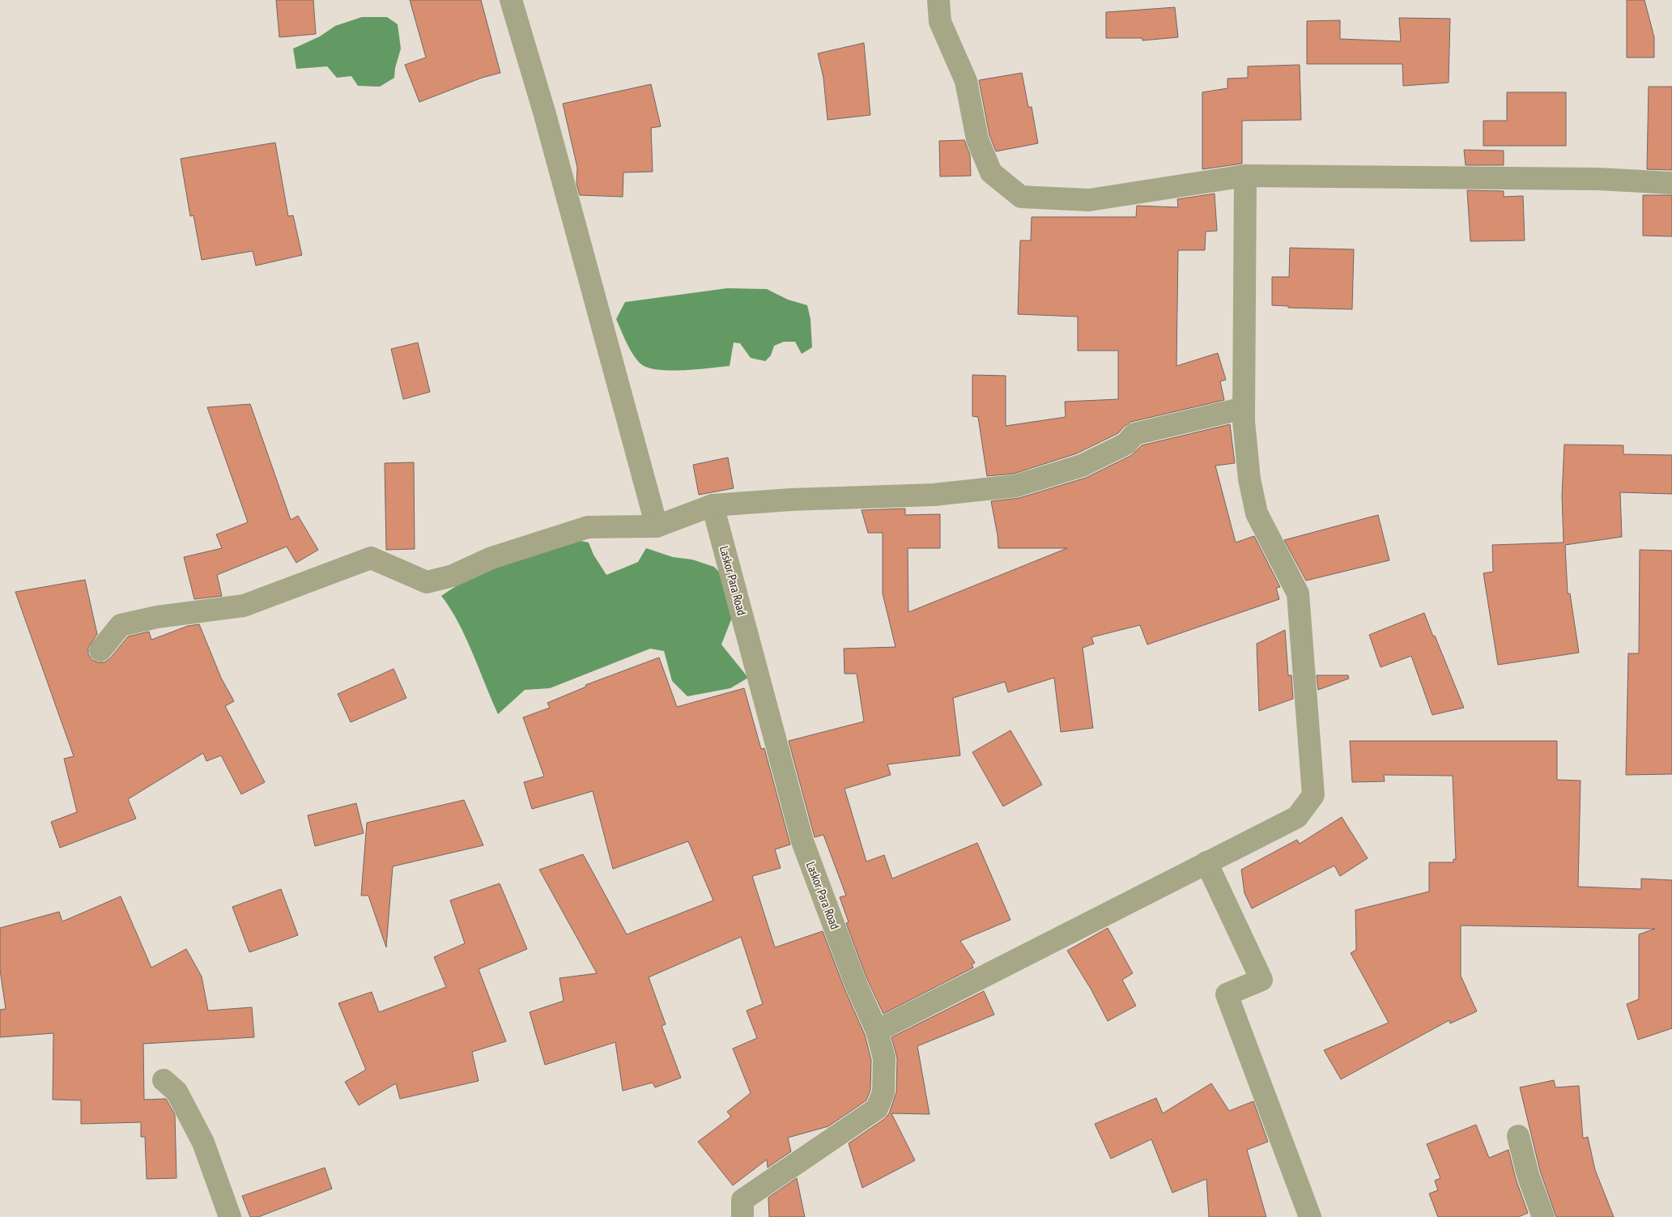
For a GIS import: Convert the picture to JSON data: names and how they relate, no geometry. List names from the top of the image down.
{
  "streets": {
    "street": ["Laskor Para Road"]
  }
}
